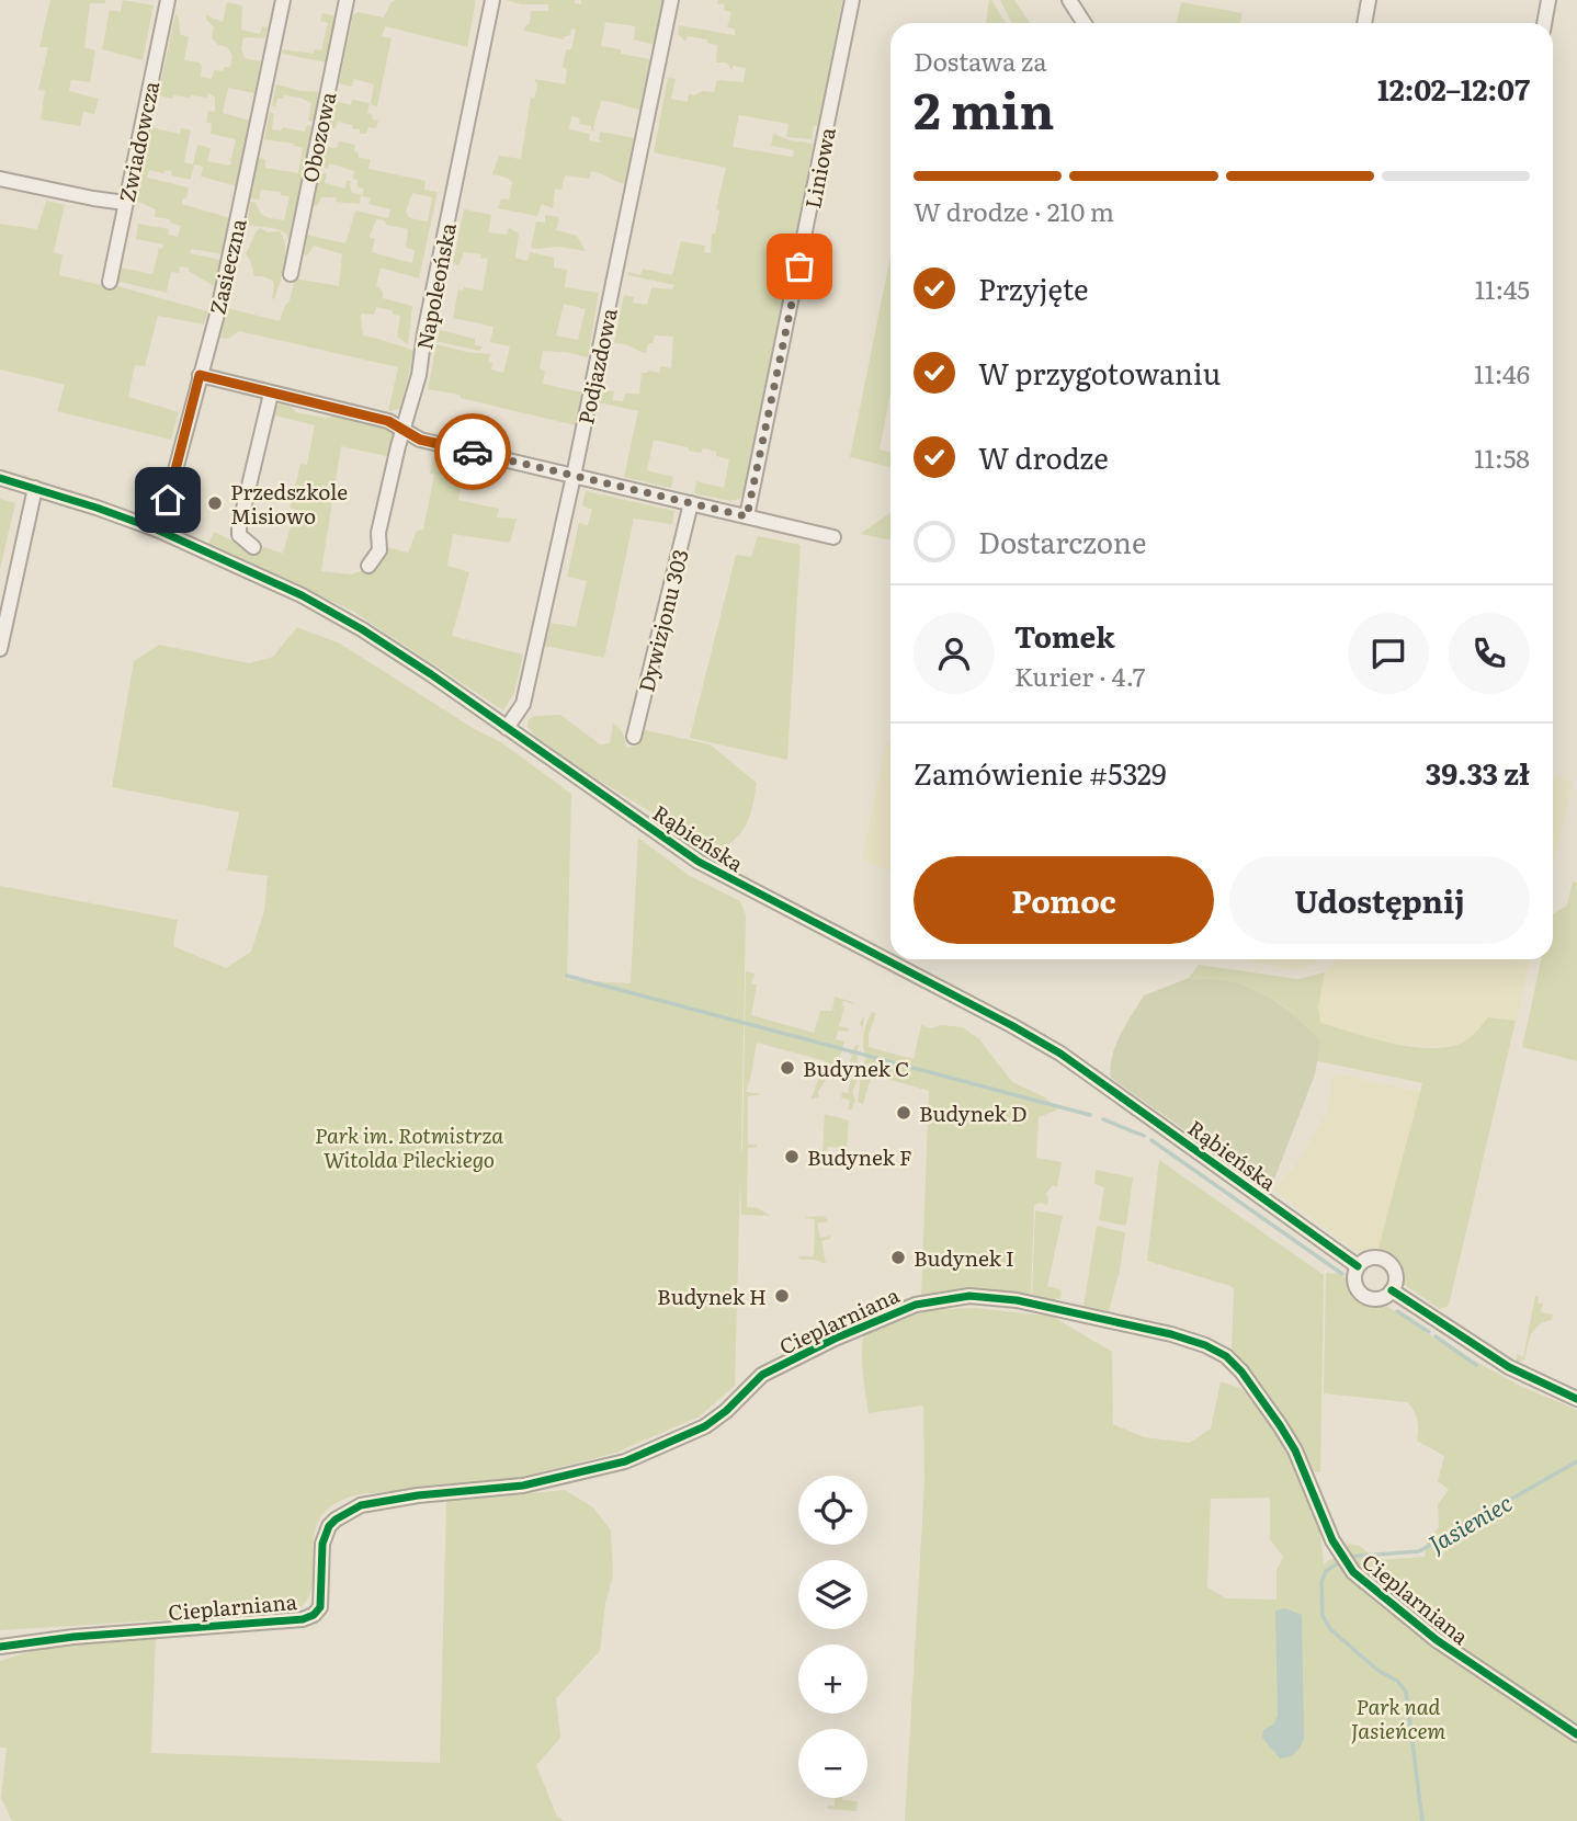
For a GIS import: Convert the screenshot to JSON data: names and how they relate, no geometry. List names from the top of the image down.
{
  "streets": {
    "street": [
      "Obozowa",
      "Zwiadowcza",
      "Liniowa",
      "Zasieczna",
      "Napoleońska",
      "Podjazdowa",
      "Dywizjonu 303",
      "Rąbieńska",
      "Cieplarniana"
    ]
  },
  "crossings": [
    ["Zasieczna", "Rąbieńska"],
    ["Podjazdowa", "Rąbieńska"]
  ],
  "water": ["Jasieniec"],
  "parks": ["Park im. Rotmistrza Witolda Pileckiego", "Park nad Jasieńcem"],
  "places": [
    "Przedszkole Misiowo",
    "Budynek C",
    "Budynek D",
    "Budynek F",
    "Budynek I",
    "Budynek H"
  ],
  "page": {
    "heading": ["2 min", "Dostawa za", "12:02–12:07"],
    "panel": [
      "Tomek",
      "Kurier · 4.7",
      "Zamówienie #5329",
      "39.33 zł"
    ],
    "bar": "W drodze · 210 m",
    "list": [
      ["Przyjęte", "11:45"],
      ["W przygotowaniu", "11:46"],
      ["W drodze", "11:58"],
      "Dostarczone"
    ],
    "buttons": ["Pomoc", "Udostępnij"],
    "map_buttons": ["+", "−"]
  }
}
